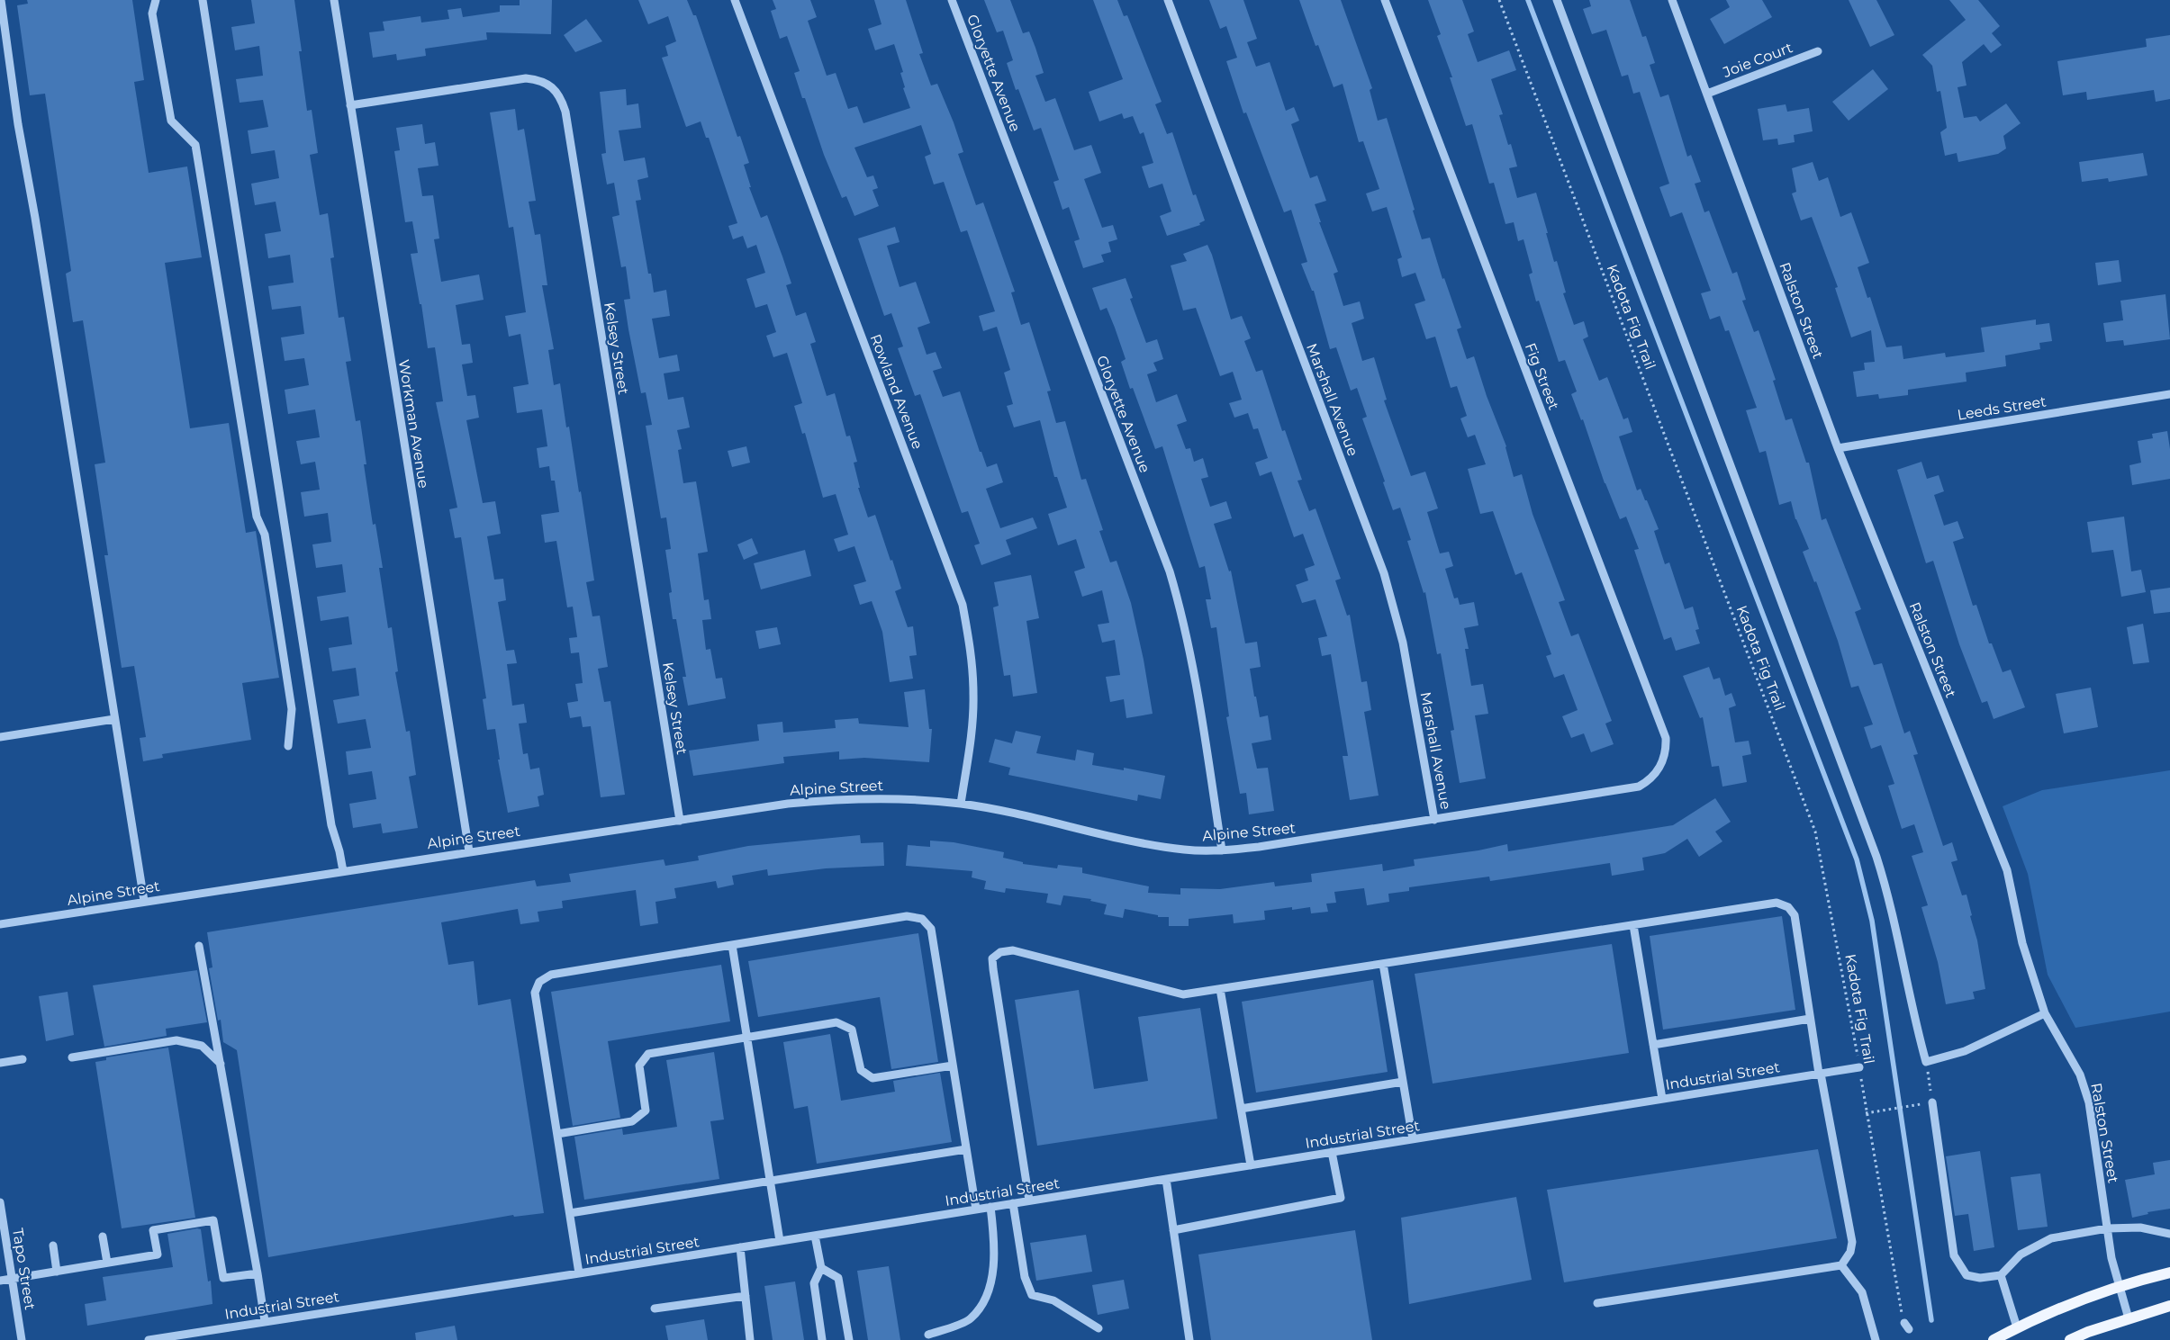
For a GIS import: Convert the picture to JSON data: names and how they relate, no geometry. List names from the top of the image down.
{
  "streets": {
    "street": [
      "Joie Court",
      "Gloryette Avenue",
      "Ralston Street",
      "Kelsey Street",
      "Fig Street",
      "Rowland Avenue",
      "Marshall Avenue",
      "Leeds Street",
      "Workman Avenue",
      "Alpine Street",
      "Industrial Street",
      "Tapo Street"
    ],
    "path": ["Kadota Fig Trail"]
  },
  "crossings": [
    ["Joie Court", "Ralston Street"],
    ["Gloryette Avenue", "Alpine Street"],
    ["Ralston Street", "Leeds Street"],
    ["Kadota Fig Trail", "Industrial Street"],
    ["Kelsey Street", "Workman Avenue"],
    ["Kelsey Street", "Alpine Street"],
    ["Fig Street", "Alpine Street"],
    ["Rowland Avenue", "Alpine Street"],
    ["Marshall Avenue", "Alpine Street"],
    ["Workman Avenue", "Alpine Street"]
  ]
}
